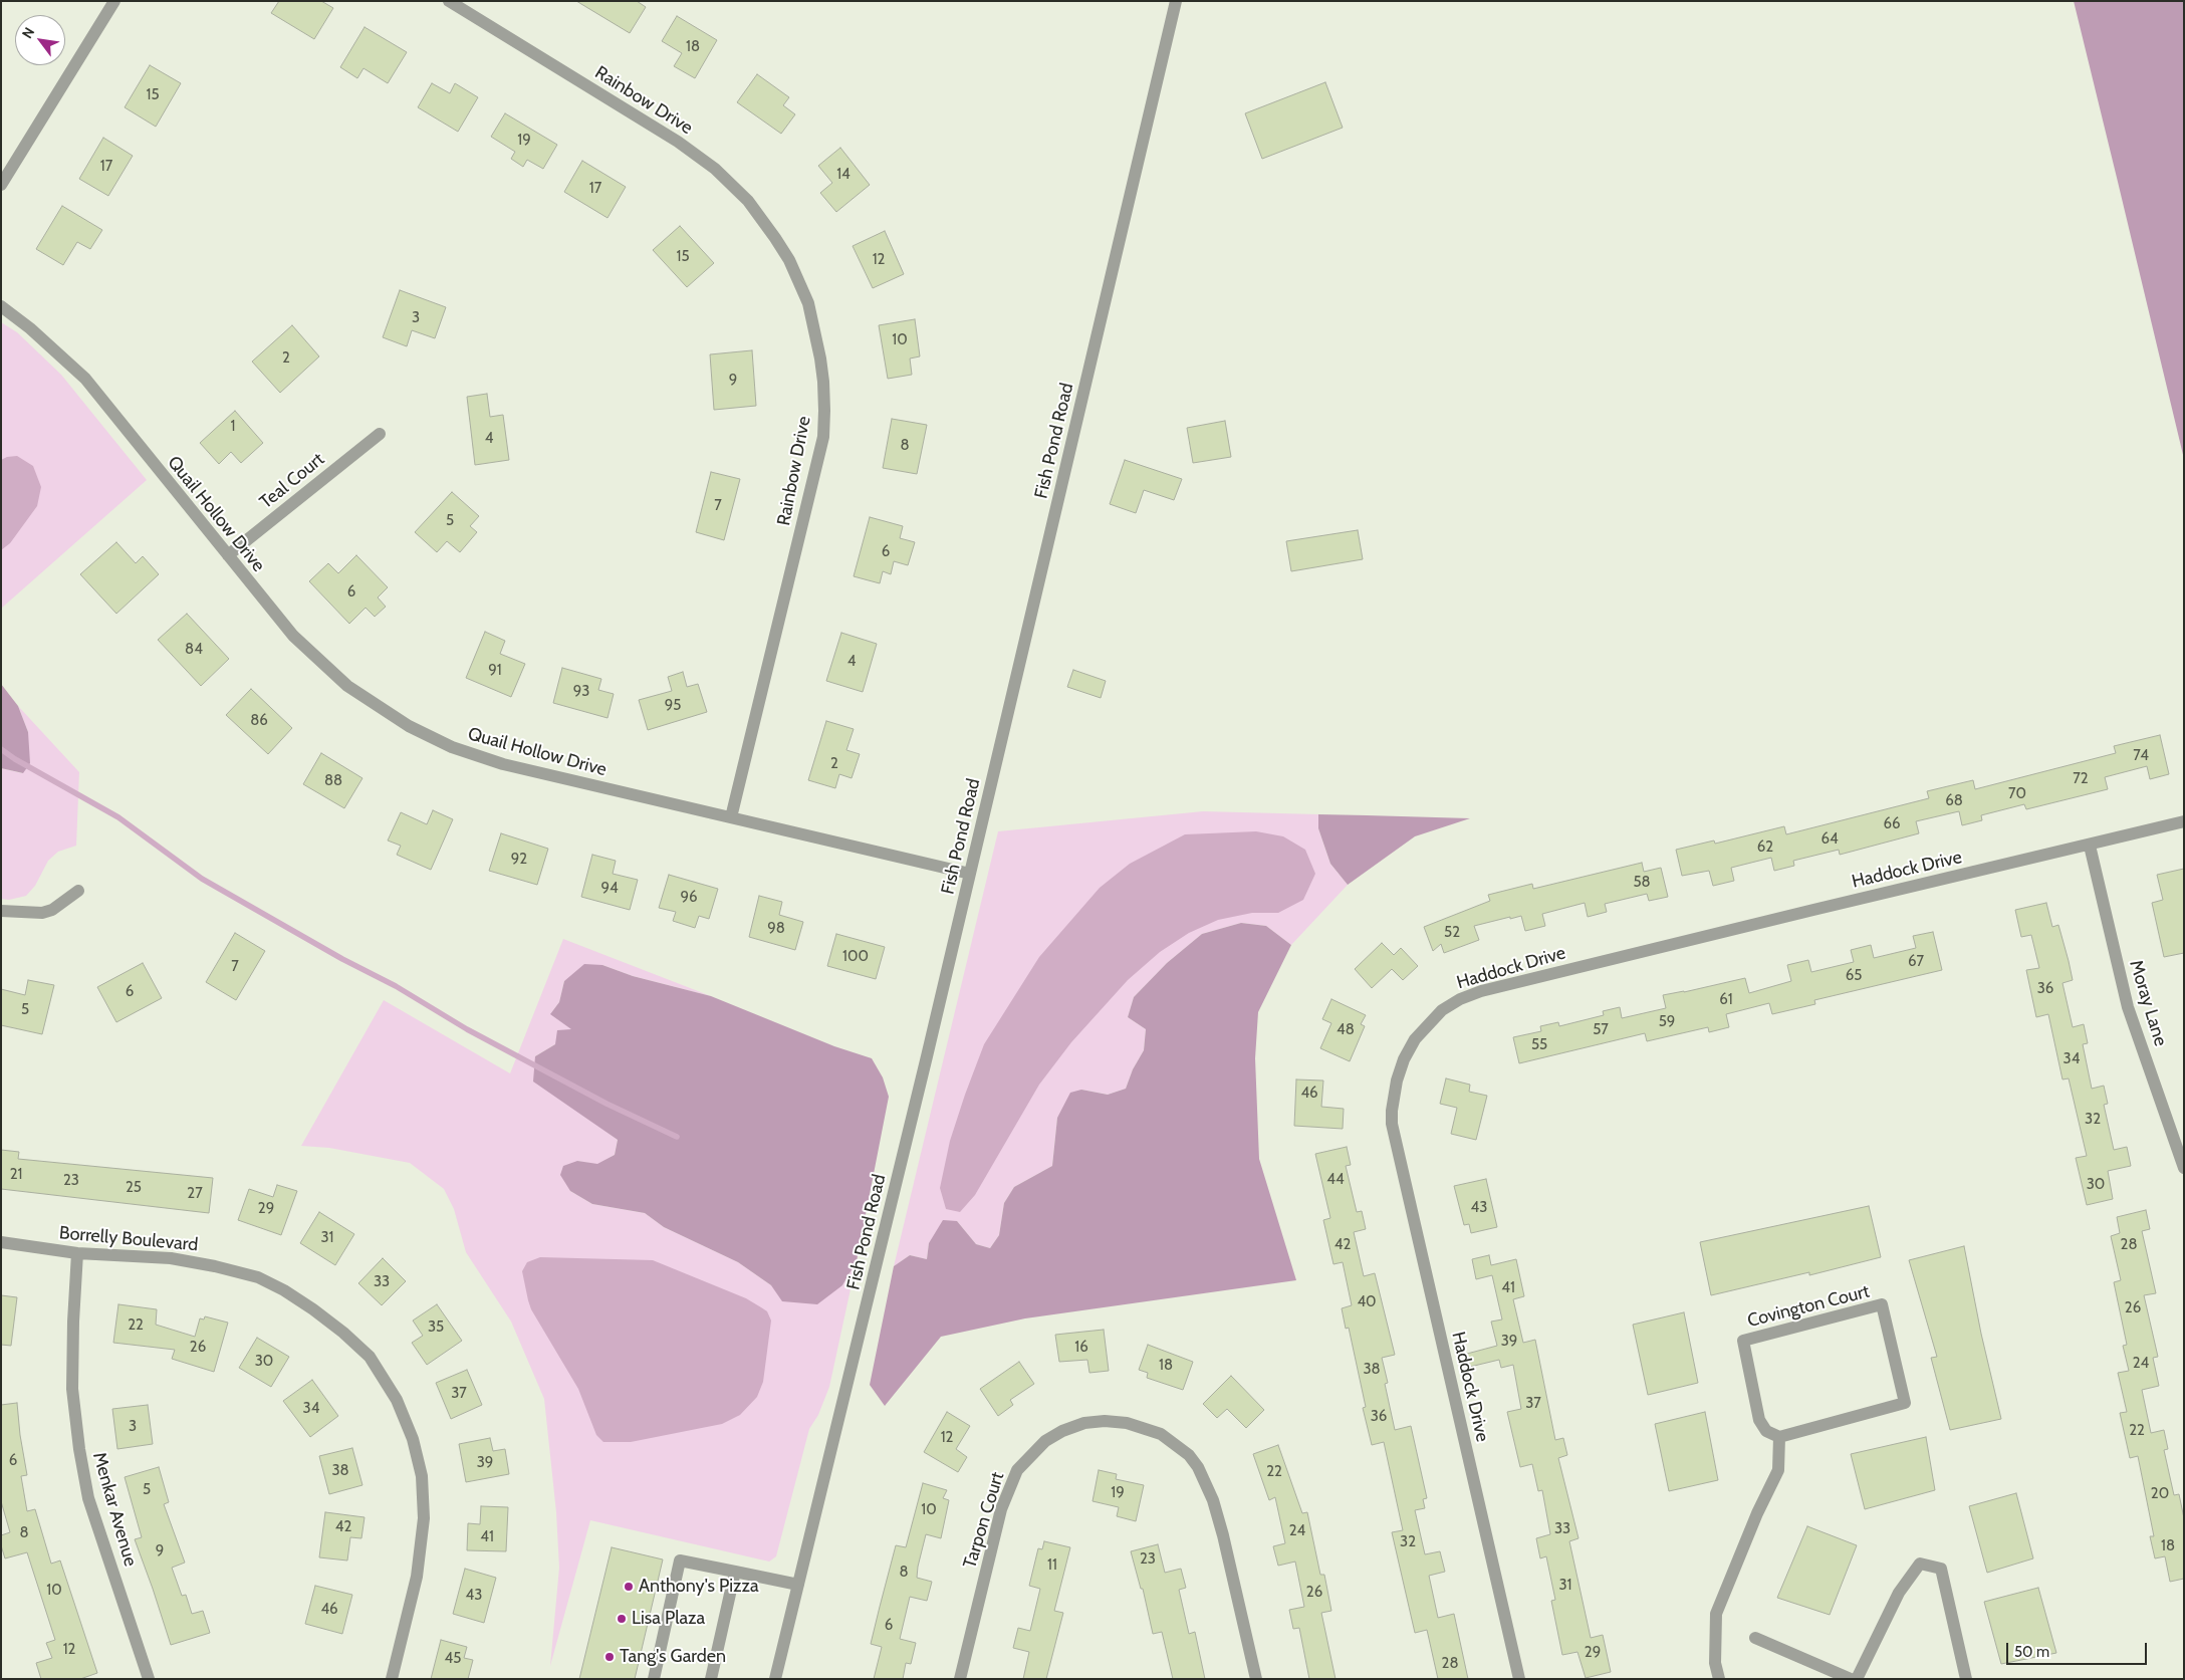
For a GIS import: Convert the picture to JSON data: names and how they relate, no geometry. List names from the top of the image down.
{
  "streets": {
    "street": [
      "Rainbow Drive",
      "Fish Pond Road",
      "Teal Court",
      "Quail Hollow Drive",
      "Haddock Drive",
      "Moray Lane",
      "Borrelly Boulevard",
      "Covington Court",
      "Menkar Avenue",
      "Tarpon Court"
    ]
  },
  "crossings": [
    ["Rainbow Drive", "Quail Hollow Drive"],
    ["Fish Pond Road", "Quail Hollow Drive"],
    ["Teal Court", "Quail Hollow Drive"],
    ["Haddock Drive", "Moray Lane"],
    ["Borrelly Boulevard", "Menkar Avenue"]
  ],
  "places": ["Anthony's Pizza", "Lisa Plaza", "Tang's Garden"],
  "house_numbers": [
    "18",
    "15",
    "19",
    "17",
    "14",
    "17",
    "15",
    "12",
    "3",
    "10",
    "2",
    "9",
    "1",
    "4",
    "8",
    "7",
    "5",
    "6",
    "6",
    "84",
    "4",
    "91",
    "93",
    "95",
    "86",
    "74",
    "2",
    "72",
    "88",
    "70",
    "68",
    "66",
    "64",
    "62",
    "92",
    "58",
    "94",
    "96",
    "98",
    "52",
    "100",
    "67",
    "7",
    "65",
    "36",
    "6",
    "61",
    "5",
    "59",
    "48",
    "57",
    "55",
    "34",
    "46",
    "32",
    "21",
    "44",
    "23",
    "30",
    "25",
    "27",
    "43",
    "29",
    "31",
    "42",
    "28",
    "33",
    "41",
    "40",
    "26",
    "22",
    "35",
    "39",
    "26",
    "16",
    "30",
    "24",
    "18",
    "38",
    "37",
    "37",
    "34",
    "36",
    "3",
    "22",
    "12",
    "6",
    "39",
    "38",
    "22",
    "5",
    "19",
    "20",
    "10",
    "42",
    "33",
    "24",
    "8",
    "41",
    "32",
    "18",
    "9",
    "23",
    "11",
    "8",
    "31",
    "10",
    "26",
    "43",
    "46",
    "6",
    "12",
    "29",
    "45",
    "28"
  ],
  "scale_bar": "50 m",
  "north": "top left"
}
